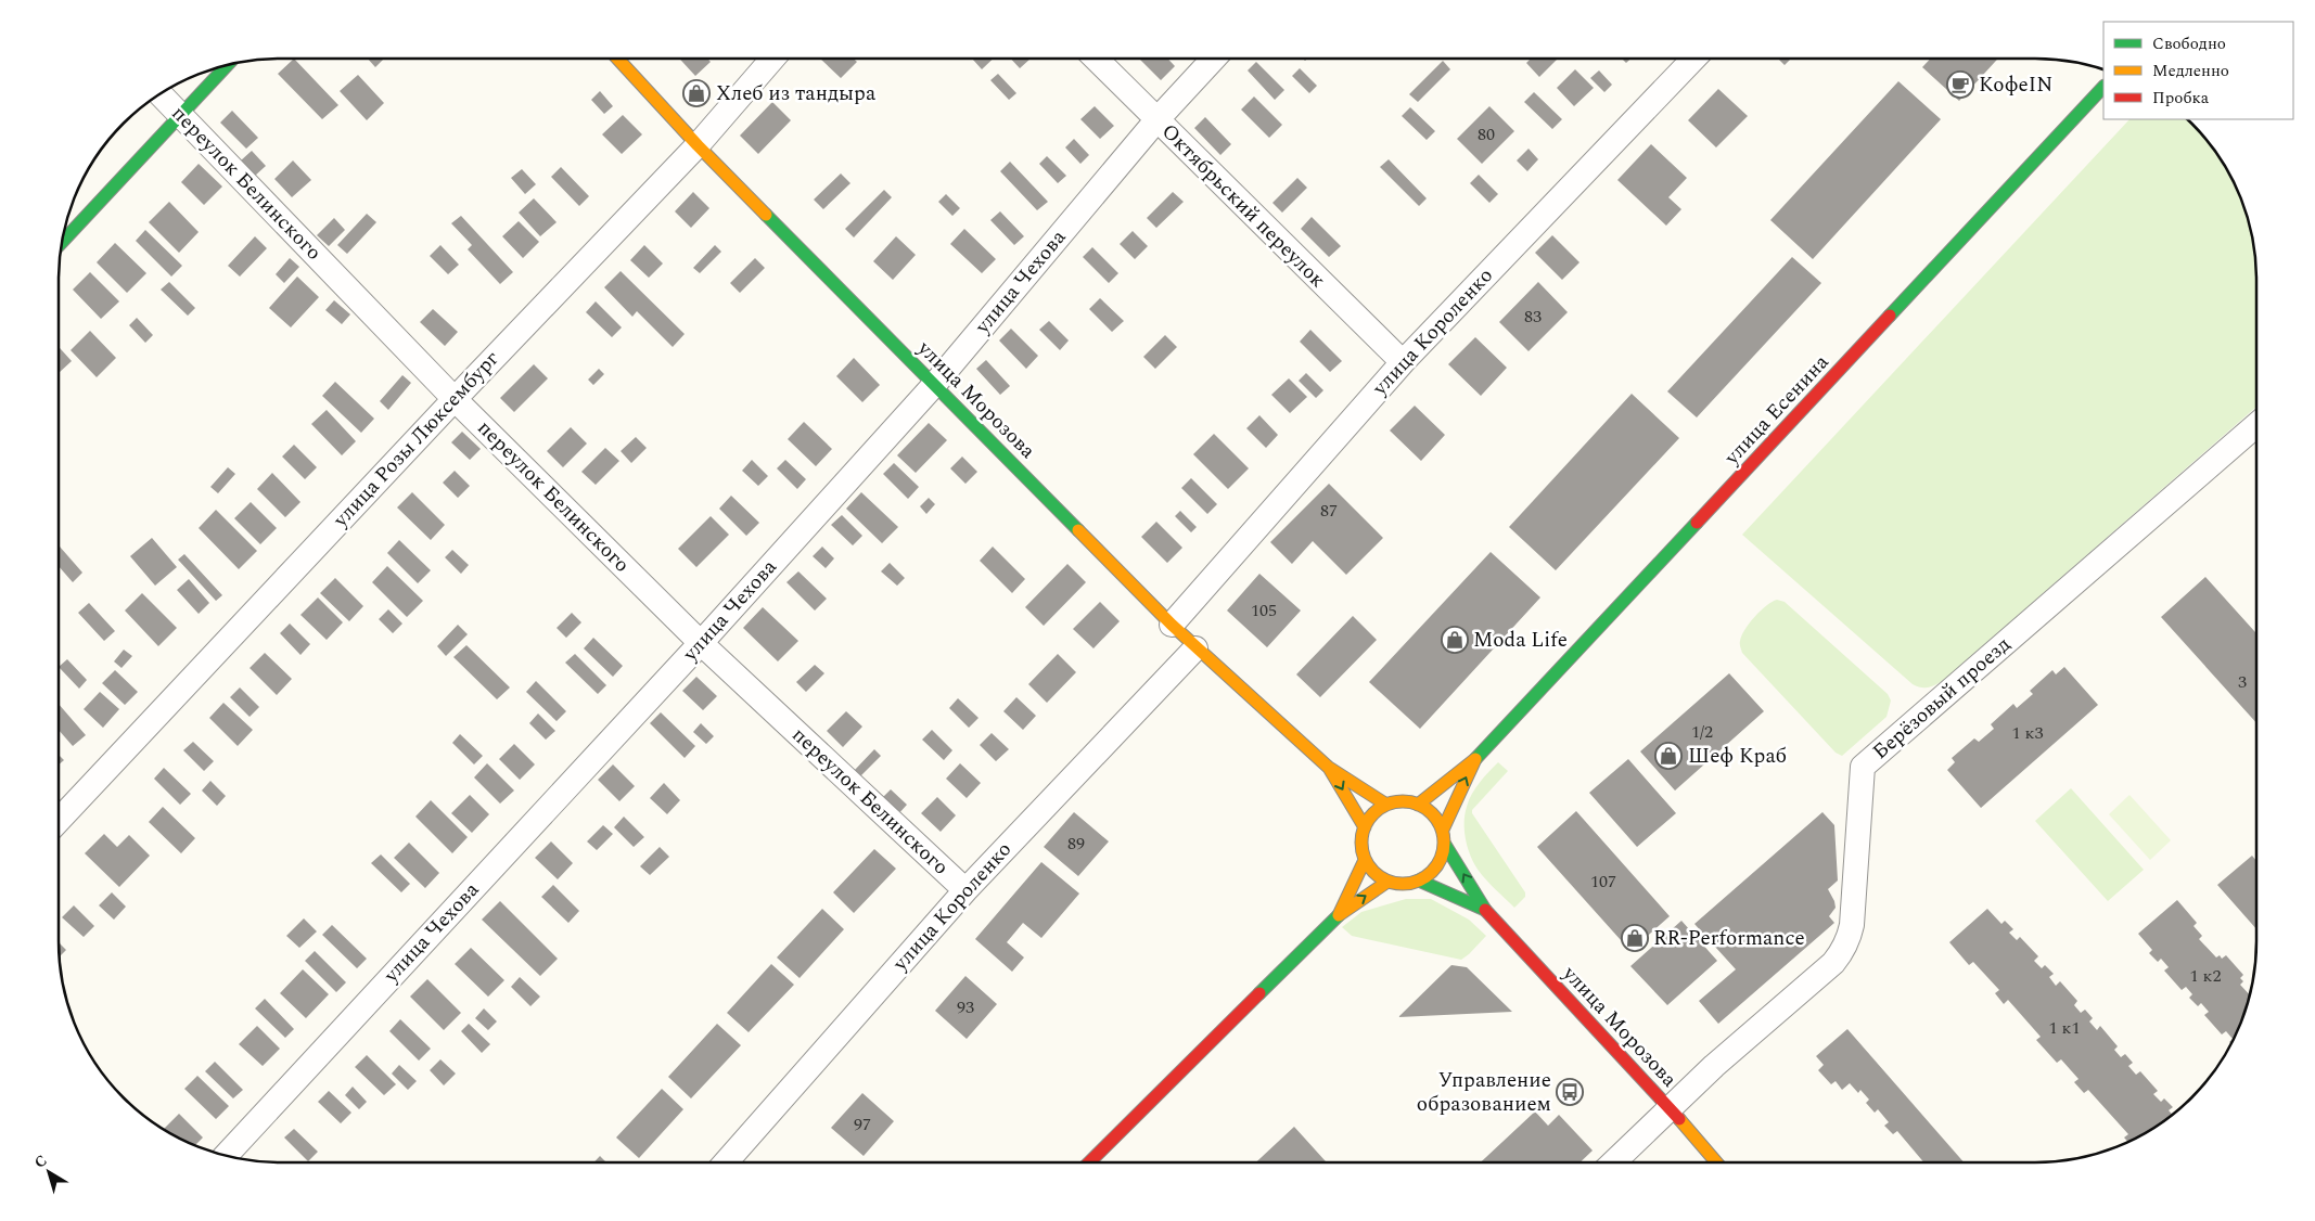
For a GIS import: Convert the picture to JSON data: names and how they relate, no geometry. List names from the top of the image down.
{
  "streets": {
    "street": [
      "переулок Белинского",
      "Октябрьский переулок",
      "улица Чехова",
      "улица Короленко",
      "улица Морозова",
      "улица Есенина",
      "улица Розы Люксембург",
      "Берёзовый проезд"
    ]
  },
  "crossings": [
    ["переулок Белинского", "улица Чехова"],
    ["переулок Белинского", "улица Короленко"],
    ["переулок Белинского", "улица Розы Люксембург"],
    ["Октябрьский переулок", "улица Чехова"],
    ["Октябрьский переулок", "улица Короленко"],
    ["улица Чехова", "улица Морозова"],
    ["улица Короленко", "улица Морозова"],
    ["улица Морозова", "улица Розы Люксембург"],
    ["улица Морозова", "Берёзовый проезд"]
  ],
  "places": {
    "cafe": ["КофеIN"],
    "shop": [
      "Хлеб из тандыра",
      "Moda Life",
      "Шеф Краб",
      "RR-Performance"
    ],
    "bus stop": ["Управление образованием"]
  },
  "house_numbers": [
    "80",
    "83",
    "87",
    "105",
    "3",
    "1/2",
    "1 к3",
    "89",
    "107",
    "1 к2",
    "93",
    "1 к1",
    "97"
  ],
  "legend": ["Свободно", "Медленно", "Пробка"],
  "north": "top left"
}
